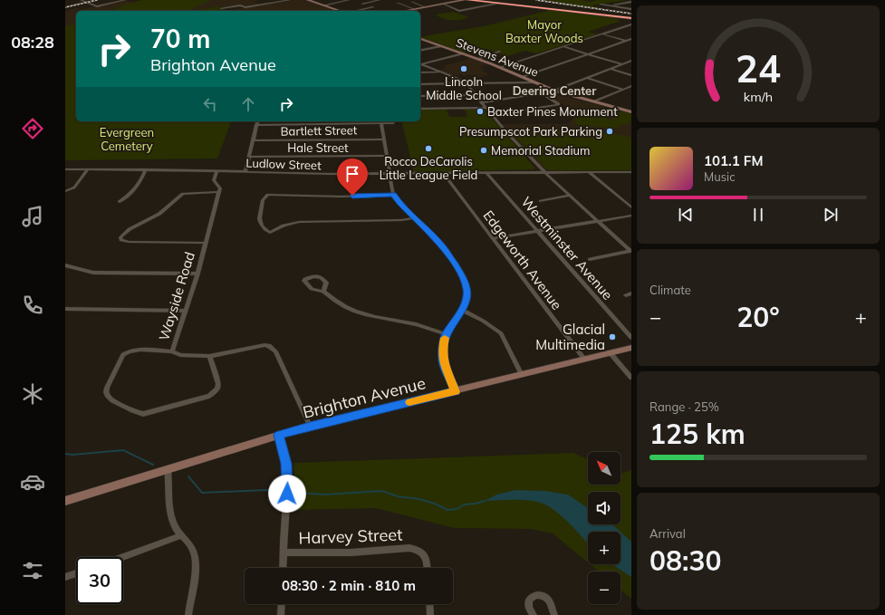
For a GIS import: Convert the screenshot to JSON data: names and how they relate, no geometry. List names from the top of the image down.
{
  "streets": {
    "main road": ["Stevens Avenue", "Brighton Avenue"],
    "street": [
      "Bartlett Street",
      "Hale Street",
      "Ludlow Street",
      "Westminster Avenue",
      "Edgeworth Avenue",
      "Wayside Road",
      "Harvey Street"
    ]
  },
  "crossings": [
    ["Ludlow Street", "Westminster Avenue"],
    ["Ludlow Street", "Edgeworth Avenue"],
    ["Ludlow Street", "Wayside Road"],
    ["Edgeworth Avenue", "Brighton Avenue"],
    ["Wayside Road", "Brighton Avenue"]
  ],
  "districts": ["Deering Center"],
  "parks": ["Mayor Baxter Woods", "Evergreen Cemetery"],
  "places": [
    "Lincoln Middle School",
    "Baxter Pines Monument",
    "Presumpscot Park Parking",
    "Rocco DeCarolis Little League Field",
    "Memorial Stadium",
    "Glacial Multimedia"
  ],
  "north": "top left",
  "page": {
    "tabs": "08:28",
    "turn": ["70 m", "Brighton Avenue"],
    "song": ["101.1 FM", "Music"],
    "tile": [
      "Climate",
      ["Range · 25%", "125 km"],
      ["Arrival", "08:30"]
    ],
    "heat": ["−", "20°", "+"],
    "map_buttons": ["+", "−"],
    "limit": "30",
    "trip": "08:30 · 2 min · 810 m",
    "gauge": ["24", "km/h"]
  }
}
